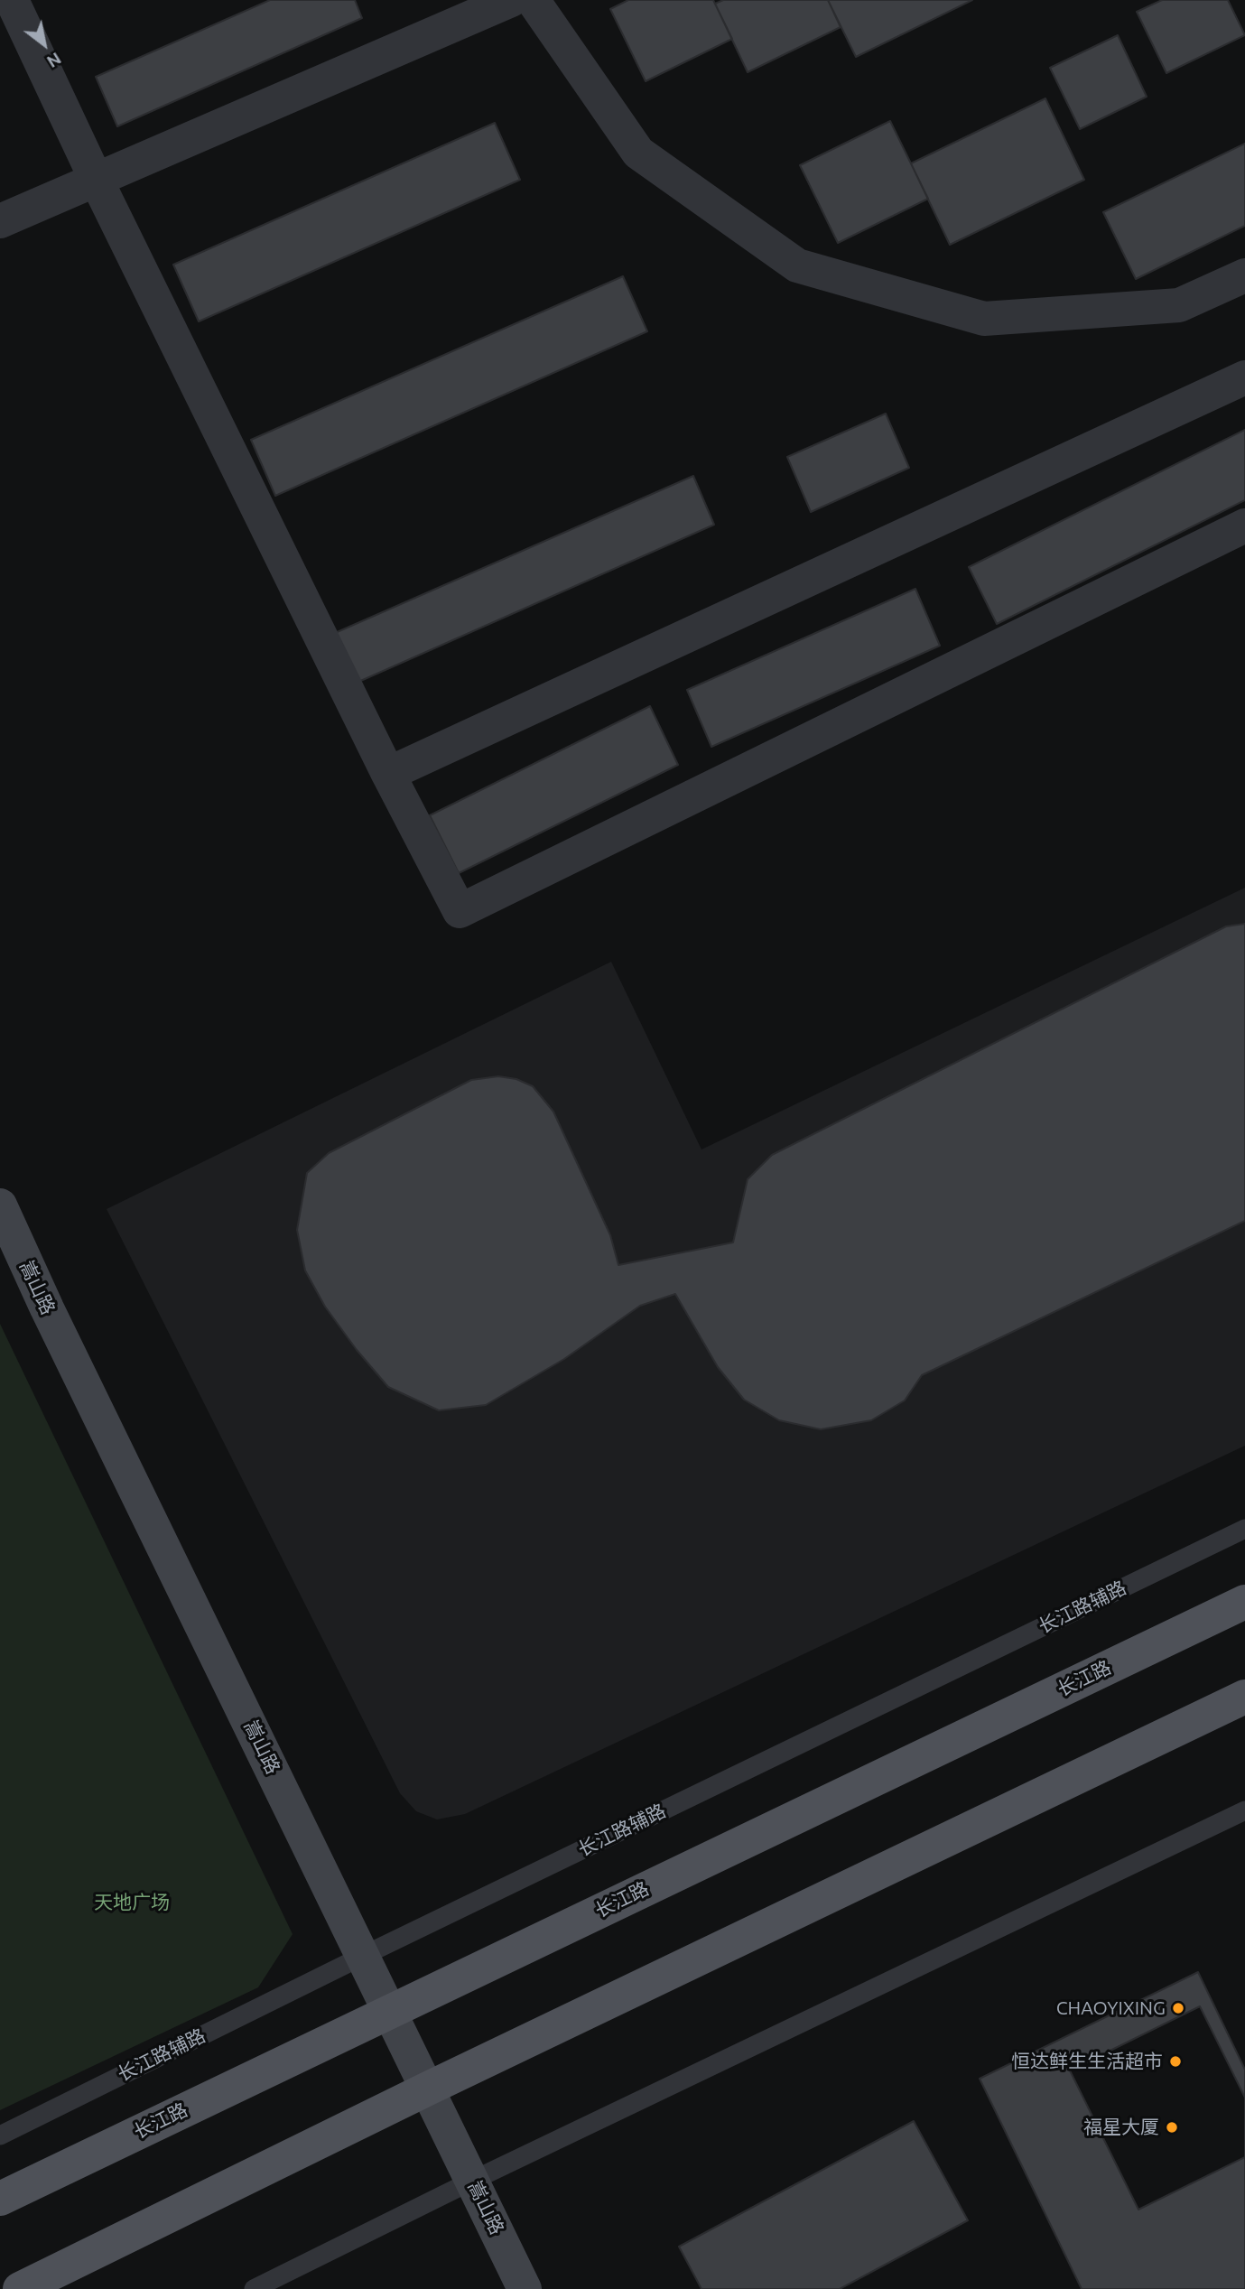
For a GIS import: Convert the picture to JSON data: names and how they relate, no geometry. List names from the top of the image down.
{
  "streets": {
    "main road": ["长江路"],
    "street": ["嵩山路"],
    "lane": ["长江路辅路"]
  },
  "crossings": [
    ["嵩山路", "长江路辅路"],
    ["嵩山路", "长江路"]
  ],
  "parks": ["天地广场"],
  "places": ["CHAOYIXING", "恒达鲜生生活超市", "福星大厦"],
  "north": "bottom right"
}
